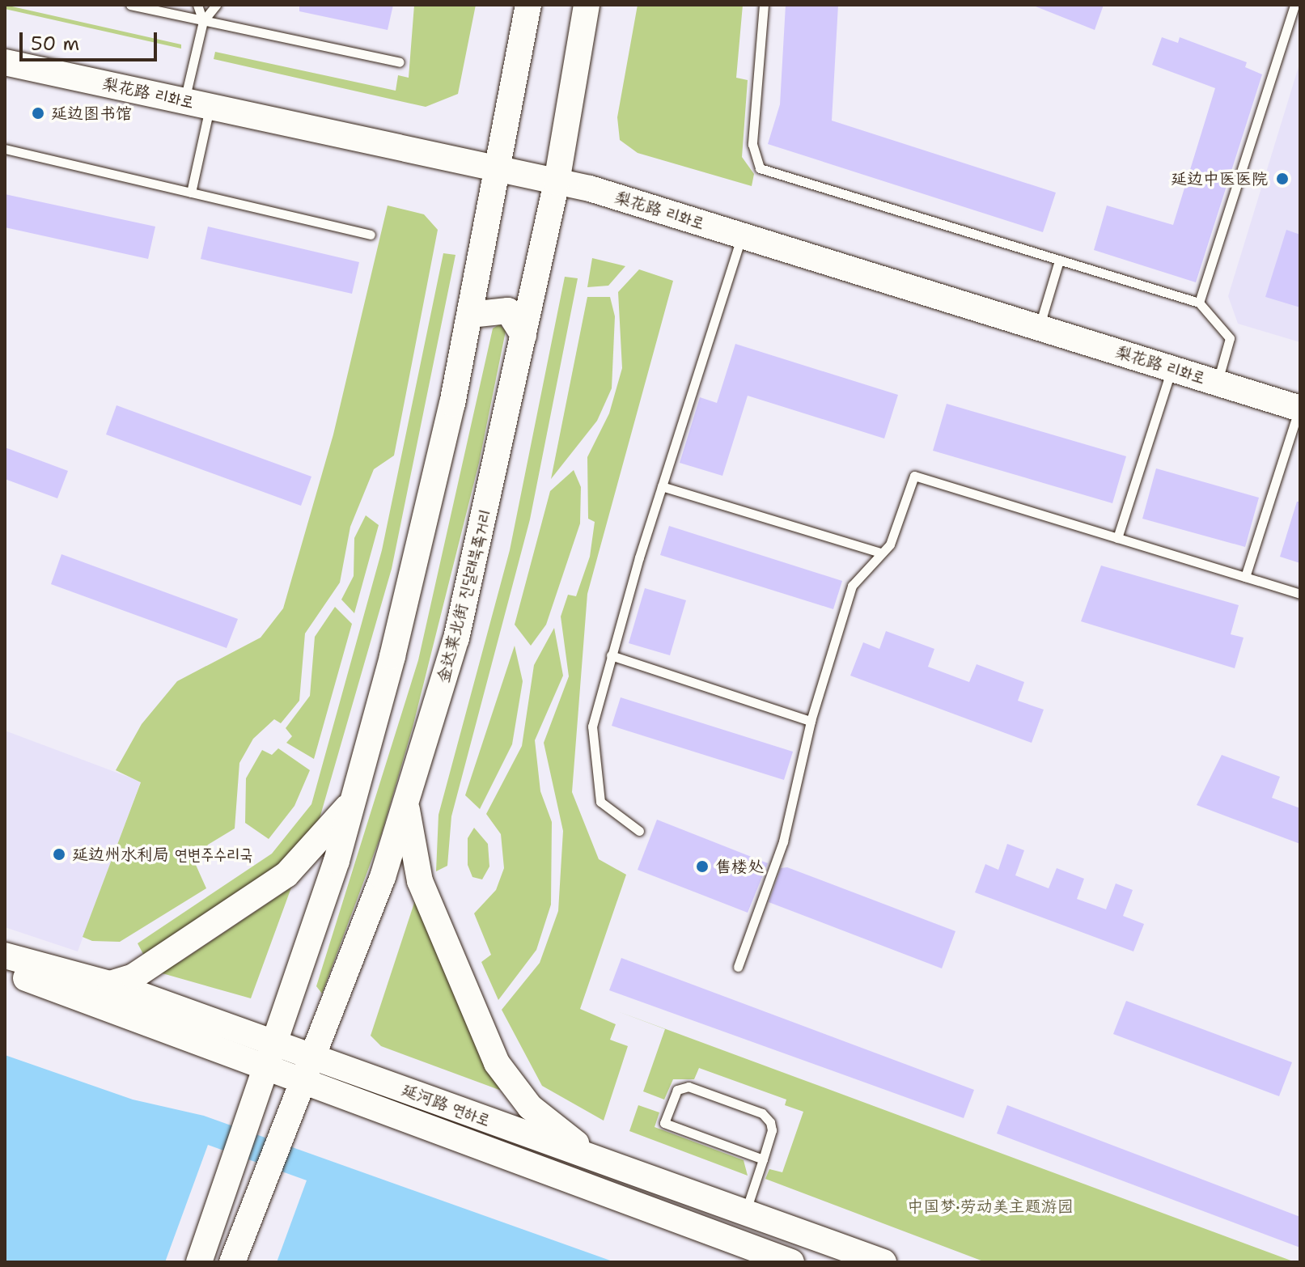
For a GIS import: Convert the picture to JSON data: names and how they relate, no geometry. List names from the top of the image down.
{
  "streets": {
    "main road": ["梨花路 리화로", "金达莱北街 진달래북쪽거리", "延河路 연하로"]
  },
  "crossings": [
    ["梨花路 리화로", "金达莱北街 진달래북쪽거리"],
    ["金达莱北街 진달래북쪽거리", "延河路 연하로"]
  ],
  "parks": ["中国梦·劳动美主题游园"],
  "places": [
    "延边图书馆",
    "延边中医医院",
    "延边州水利局 연변주수리국",
    "售楼处"
  ],
  "scale_bar": "50 m"
}
